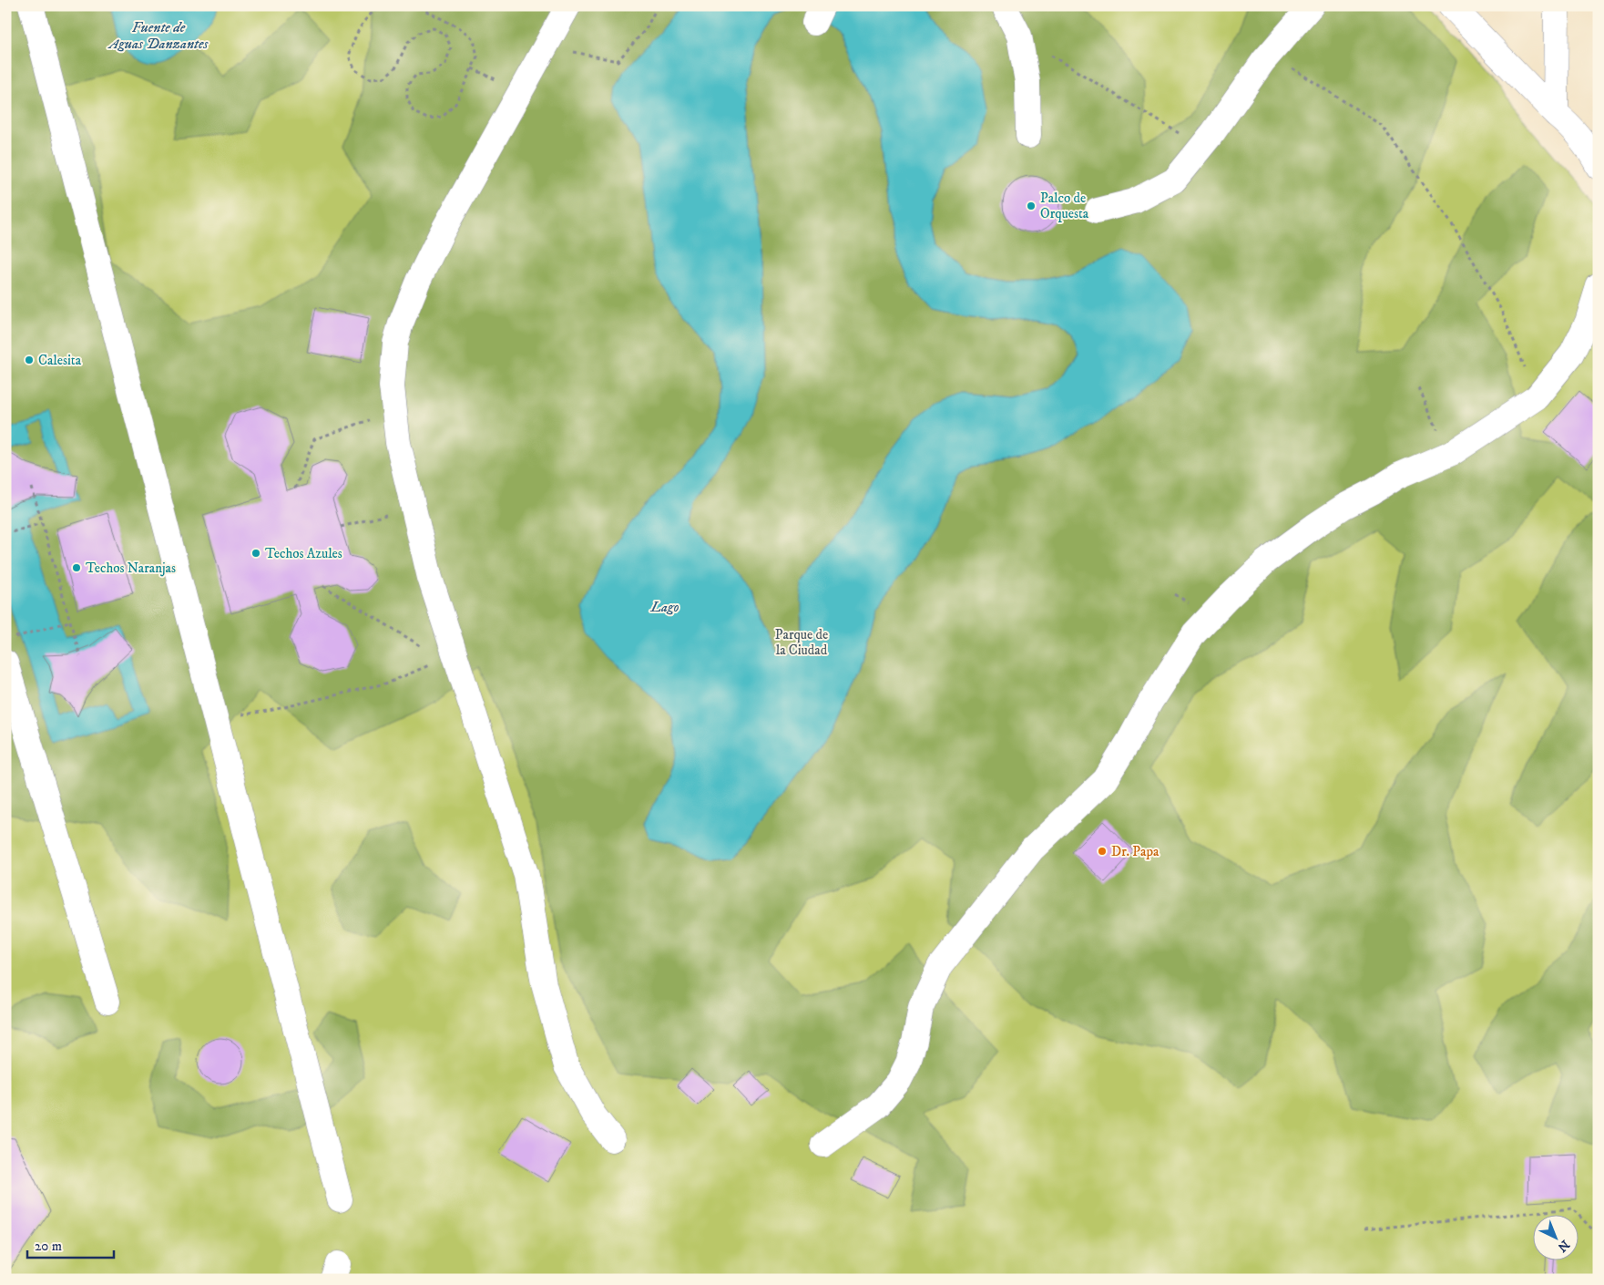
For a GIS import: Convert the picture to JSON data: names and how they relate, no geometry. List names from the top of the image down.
{
  "water": ["Fuente de Aguas Danzantes", "Lago"],
  "parks": ["Parque de la Ciudad"],
  "places": [
    "Palco de Orquesta",
    "Calesita",
    "Techos Azules",
    "Techos Naranjas",
    "Dr. Papa"
  ],
  "scale_bar": "20 m",
  "north": "bottom right"
}
